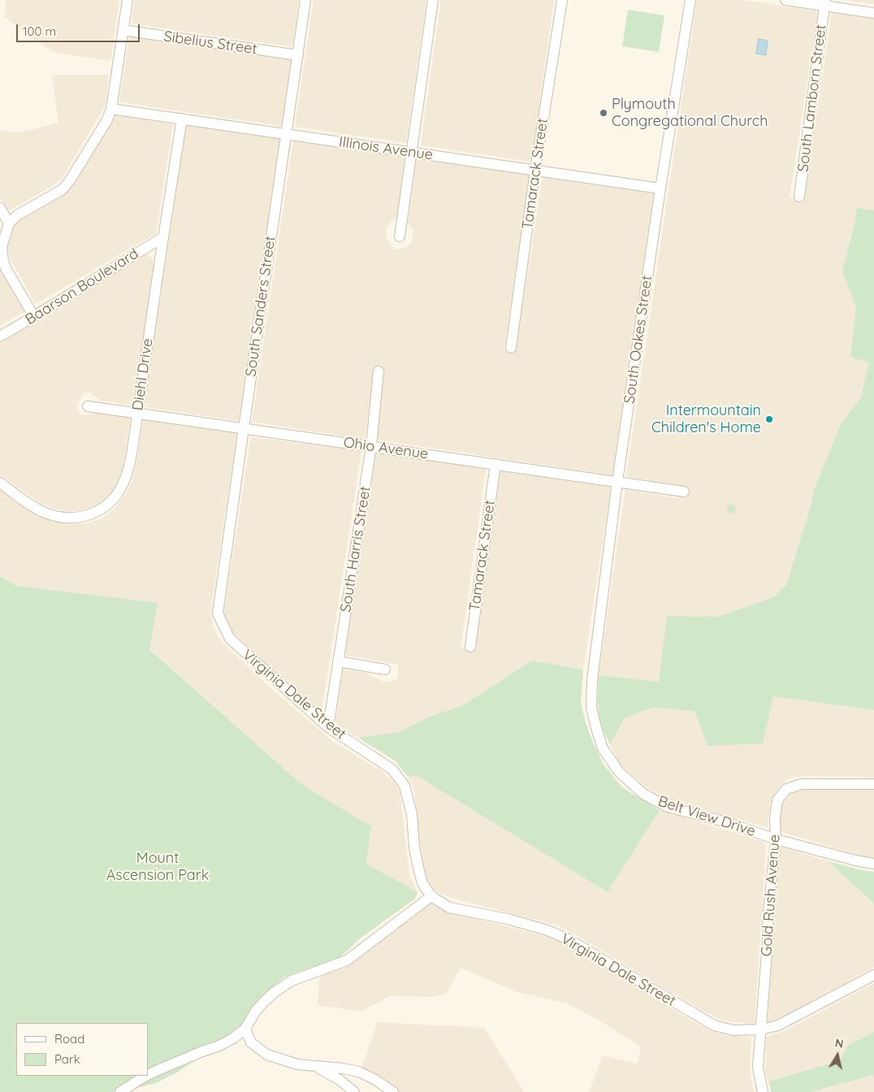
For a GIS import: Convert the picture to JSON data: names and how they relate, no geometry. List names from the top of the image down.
{
  "streets": {
    "street": [
      "Sibelius Street",
      "South Lamborn Street",
      "Illinois Avenue",
      "Tamarack Street",
      "Baarson Boulevard",
      "South Sanders Street",
      "South Oakes Street",
      "Diehl Drive",
      "Ohio Avenue",
      "South Harris Street",
      "Virginia Dale Street",
      "Belt View Drive",
      "Gold Rush Avenue"
    ]
  },
  "crossings": [
    ["Sibelius Street", "South Sanders Street"],
    ["Illinois Avenue", "Tamarack Street"],
    ["Illinois Avenue", "South Sanders Street"],
    ["Illinois Avenue", "South Oakes Street"],
    ["Illinois Avenue", "Diehl Drive"],
    ["Tamarack Street", "Ohio Avenue"],
    ["Baarson Boulevard", "Diehl Drive"],
    ["South Sanders Street", "Ohio Avenue"],
    ["South Sanders Street", "Virginia Dale Street"],
    ["South Oakes Street", "Ohio Avenue"],
    ["South Oakes Street", "Belt View Drive"],
    ["Diehl Drive", "Ohio Avenue"],
    ["Ohio Avenue", "South Harris Street"],
    ["South Harris Street", "Virginia Dale Street"],
    ["Virginia Dale Street", "Gold Rush Avenue"],
    ["Belt View Drive", "Gold Rush Avenue"]
  ],
  "parks": ["Mount Ascension Park"],
  "places": ["Plymouth Congregational Church", "Intermountain Children's Home"],
  "legend": ["Road", "Park"],
  "scale_bar": "100 m",
  "north": "top"
}
